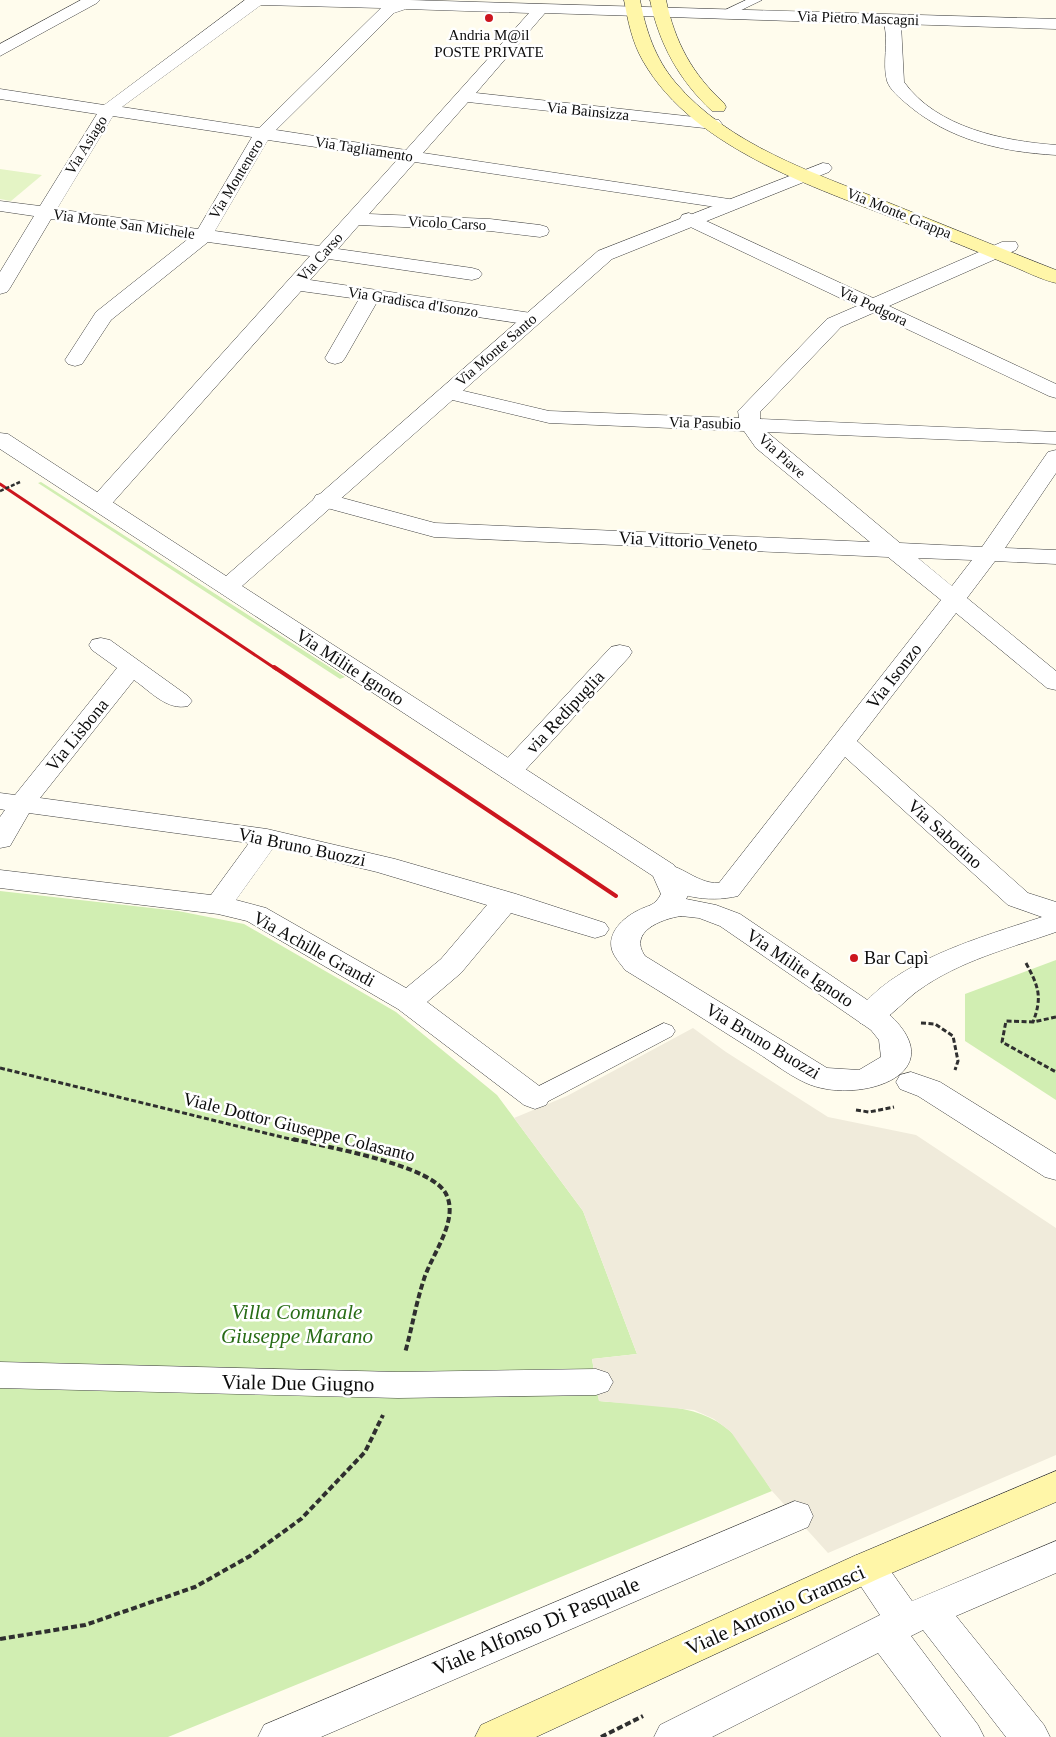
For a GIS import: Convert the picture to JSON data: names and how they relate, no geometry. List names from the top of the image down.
{
  "streets": {
    "main road": ["Via Monte Grappa", "Viale Antonio Gramsci"],
    "street": [
      "Via Pietro Mascagni",
      "Via Bainsizza",
      "Via Asiago",
      "Via Tagliamento",
      "Via Montenero",
      "Vicolo Carso",
      "Via Monte San Michele",
      "Via Carso",
      "Via Gradisca d'Isonzo",
      "Via Podgora",
      "Via Monte Santo",
      "Via Pasubio",
      "Via Piave",
      "Via Vittorio Veneto",
      "Via Milite Ignoto",
      "Via Isonzo",
      "via Redipuglia",
      "Via Lisbona",
      "Via Sabotino",
      "Via Bruno Buozzi",
      "Via Achille Grandi",
      "Viale Due Giugno",
      "Viale Alfonso Di Pasquale"
    ],
    "path": ["Viale Dottor Giuseppe Colasanto"]
  },
  "crossings": [
    ["Via Pietro Mascagni", "Via Monte Grappa"],
    ["Via Bainsizza", "Via Monte Grappa"],
    ["Via Bainsizza", "Via Carso"],
    ["Via Asiago", "Via Tagliamento"],
    ["Via Asiago", "Via Monte San Michele"],
    ["Via Tagliamento", "Via Montenero"],
    ["Via Tagliamento", "Via Carso"],
    ["Via Tagliamento", "Via Monte Santo"],
    ["Via Montenero", "Via Monte San Michele"],
    ["Via Monte Grappa", "Via Monte Santo"],
    ["Via Monte Grappa", "Via Piave"],
    ["Vicolo Carso", "Via Carso"],
    ["Via Monte San Michele", "Via Carso"],
    ["Via Carso", "Via Gradisca d'Isonzo"],
    ["Via Carso", "Via Milite Ignoto"],
    ["Via Gradisca d'Isonzo", "Via Monte Santo"],
    ["Via Podgora", "Via Monte Santo"],
    ["Via Podgora", "Via Piave"],
    ["Via Monte Santo", "Via Pasubio"],
    ["Via Monte Santo", "Via Vittorio Veneto"],
    ["Via Monte Santo", "Via Milite Ignoto"],
    ["Via Pasubio", "Via Piave"],
    ["Via Piave", "Via Vittorio Veneto"],
    ["Via Piave", "Via Isonzo"],
    ["Via Vittorio Veneto", "Via Isonzo"],
    ["Via Milite Ignoto", "Via Isonzo"],
    ["Via Milite Ignoto", "via Redipuglia"],
    ["Via Isonzo", "Via Sabotino"],
    ["Via Lisbona", "Via Bruno Buozzi"],
    ["Viale Dottor Giuseppe Colasanto", "Viale Due Giugno"]
  ],
  "parks": ["Villa Comunale Giuseppe Marano"],
  "places": ["Andria M@il POSTE PRIVATE", "Bar Capì"]
}
